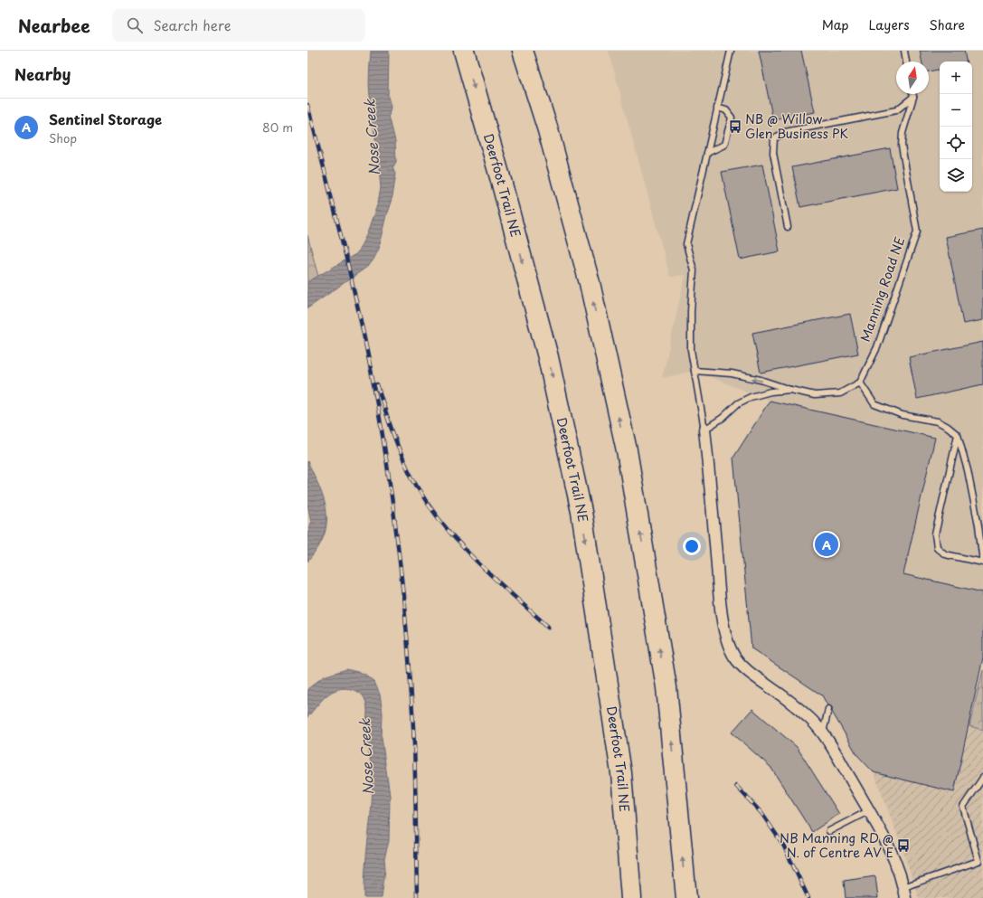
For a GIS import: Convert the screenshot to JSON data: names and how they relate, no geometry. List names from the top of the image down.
{
  "streets": {
    "highway": ["Deerfoot Trail NE"],
    "lane": ["Manning Road NE"]
  },
  "water": ["Nose Creek"],
  "places": {
    "bus stop": ["NB @ Willow Glen Business PK", "NB Manning RD @ N. of Centre AV E"]
  },
  "north": "top",
  "page": {
    "header": "Nearbee",
    "search": "Search here",
    "nav": ["Map", "Layers", "Share"],
    "heading": "Nearby",
    "map_buttons": ["+", "−"],
    "list": [
      {
        "mark": "A",
        "name": "Sentinel Storage",
        "note": "Shop",
        "value": "80 m"
      }
    ],
    "pins": "A"
  }
}
